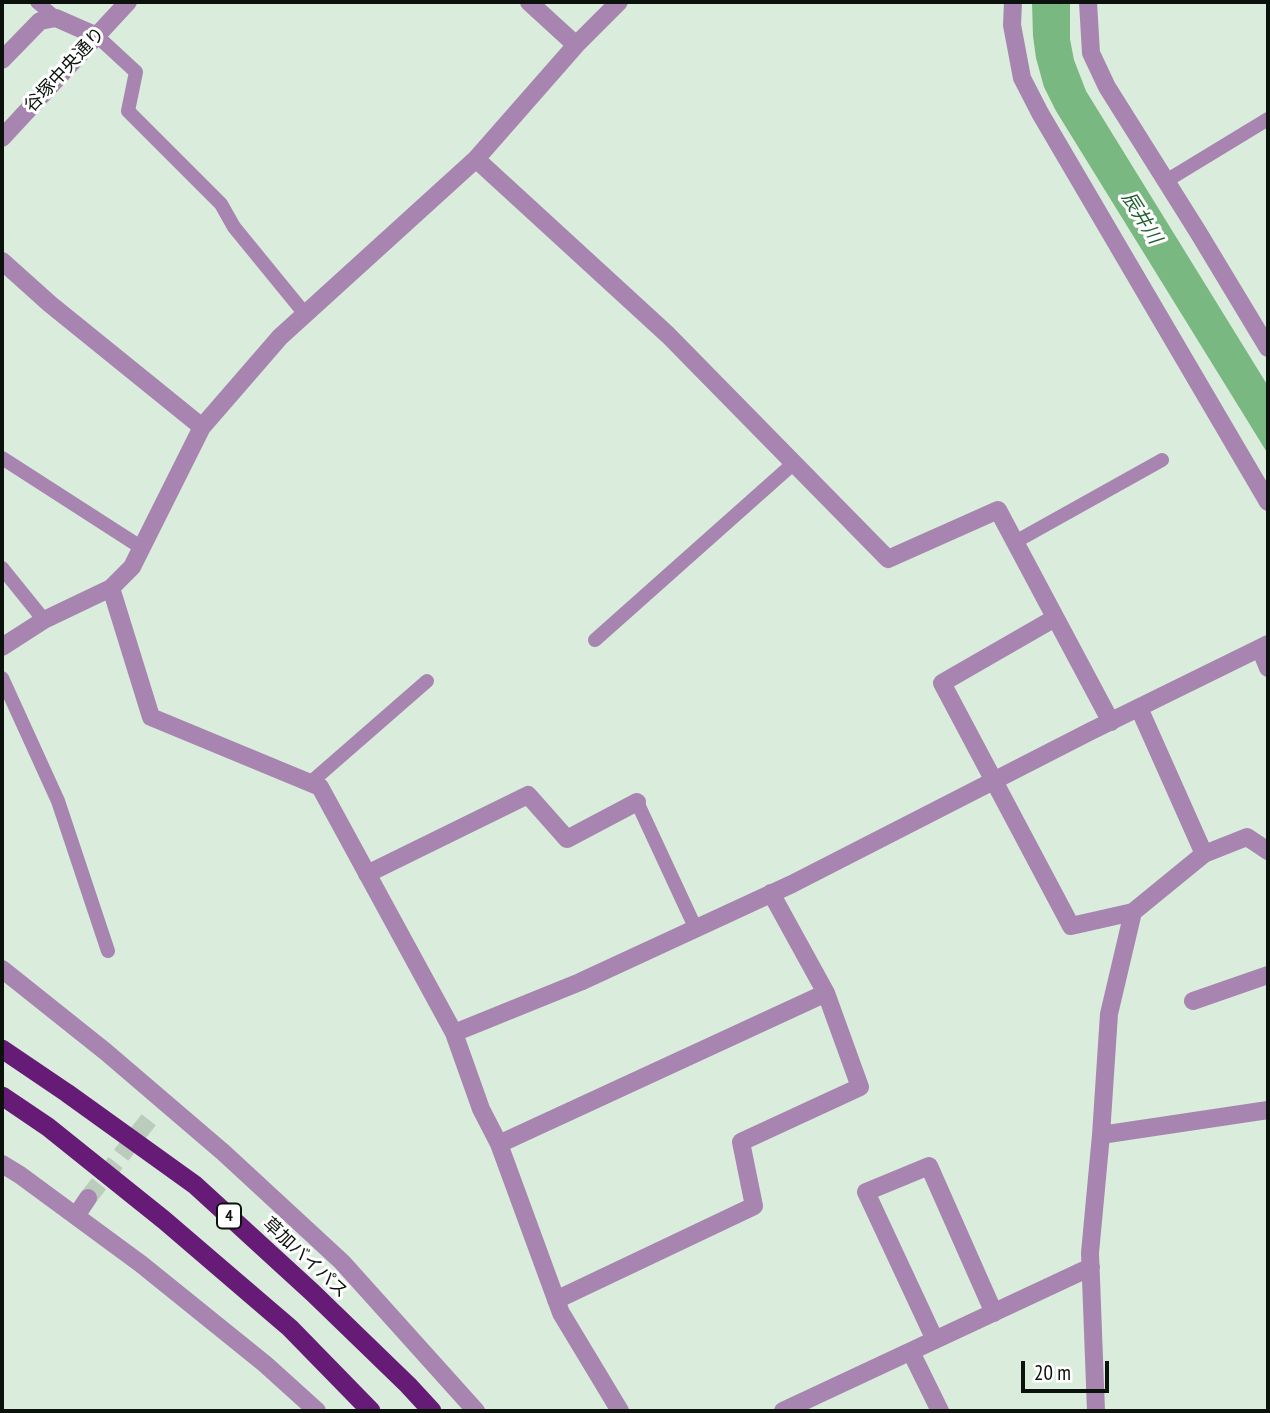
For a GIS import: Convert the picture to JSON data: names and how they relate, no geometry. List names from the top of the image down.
{
  "streets": {
    "highway": ["4", "草加バイパス"],
    "street": ["谷塚中央通り"]
  },
  "water": ["辰井川"],
  "scale_bar": "20 m"
}
